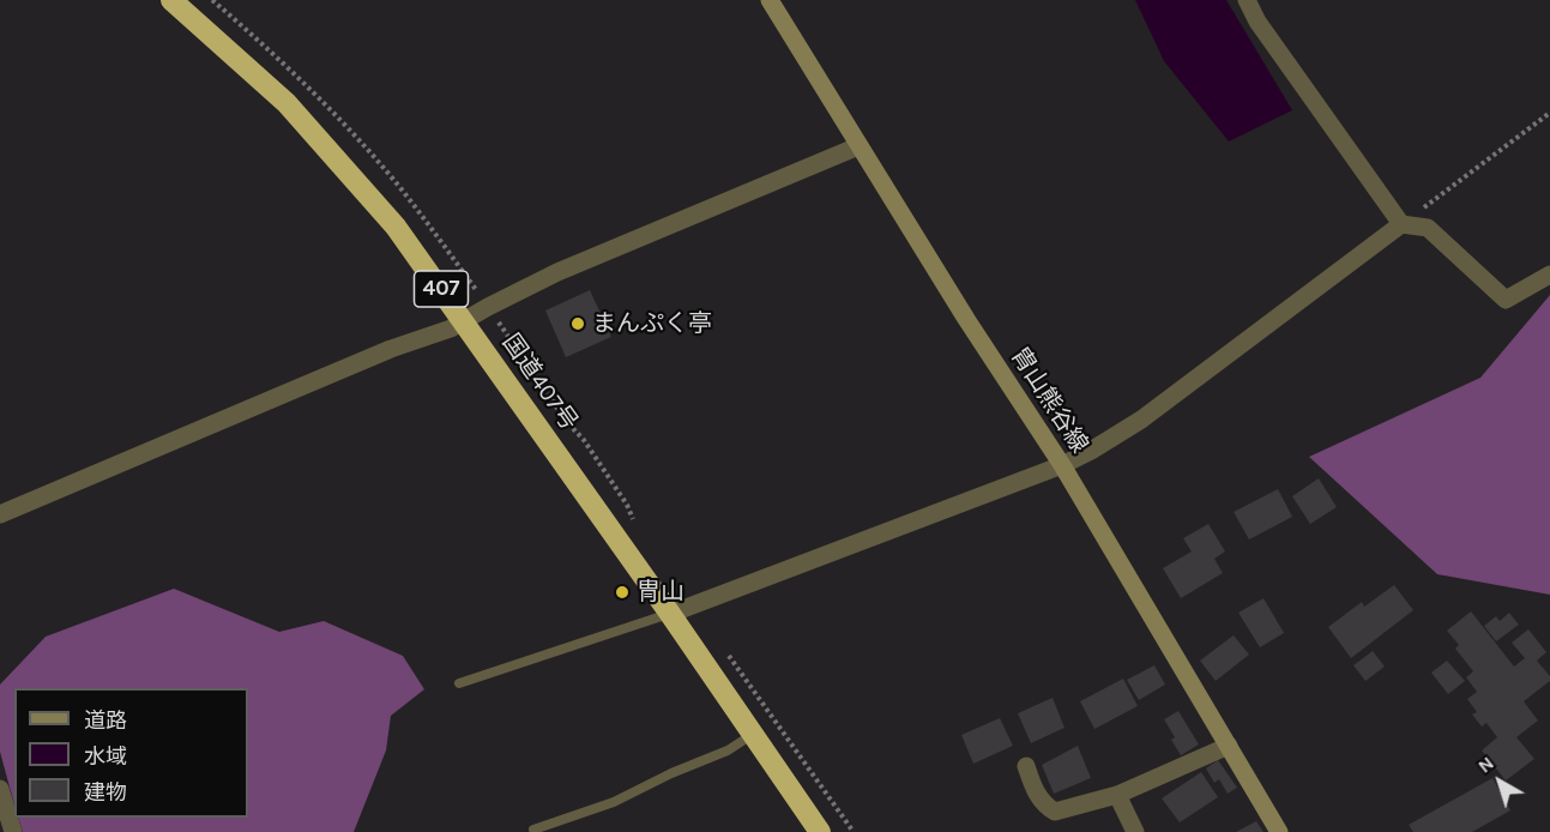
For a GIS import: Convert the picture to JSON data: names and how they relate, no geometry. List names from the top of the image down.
{
  "streets": {
    "highway": ["407", "国道407号"],
    "main road": ["胄山熊谷線"]
  },
  "places": ["まんぷく亭", "冑山"],
  "legend": ["道路", "水域", "建物"],
  "north": "top left"
}
